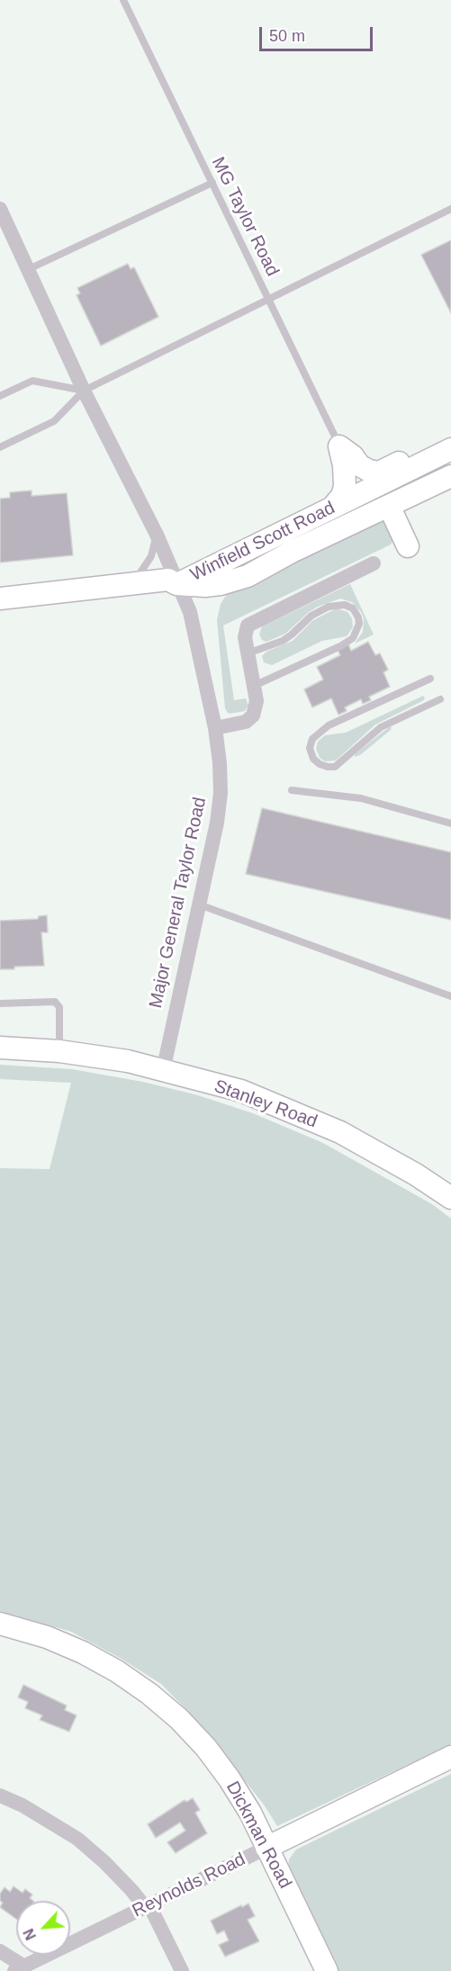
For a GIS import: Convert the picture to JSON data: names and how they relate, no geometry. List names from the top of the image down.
{
  "streets": {
    "street": [
      "Winfield Scott Road",
      "Major General Taylor Road",
      "Stanley Road",
      "Dickman Road",
      "Reynolds Road"
    ],
    "lane": ["MG Taylor Road"]
  },
  "crossings": [
    ["Winfield Scott Road", "Major General Taylor Road"],
    ["Major General Taylor Road", "Stanley Road"],
    ["Dickman Road", "Reynolds Road"]
  ],
  "scale_bar": "50 m",
  "north": "bottom left"
}
